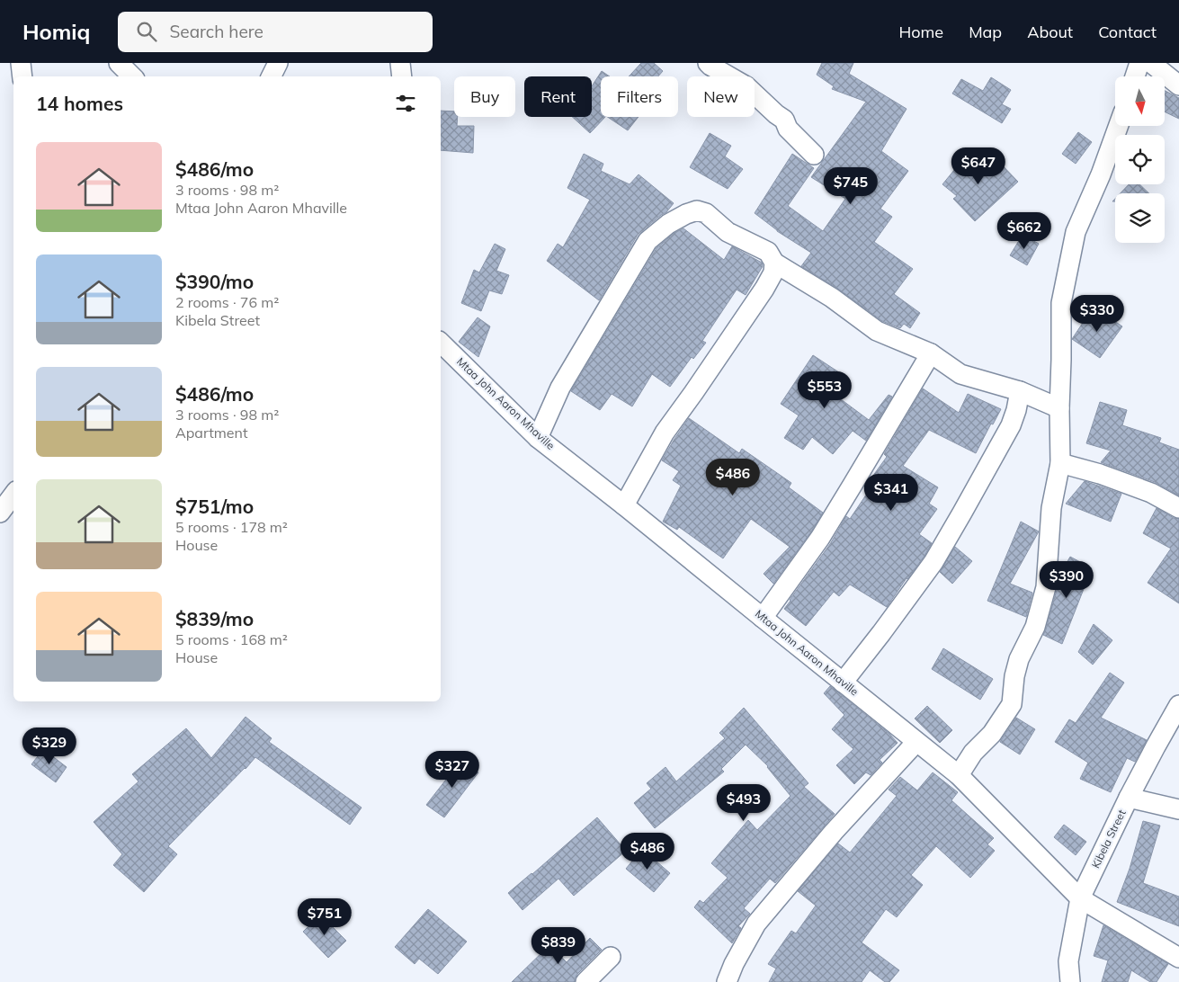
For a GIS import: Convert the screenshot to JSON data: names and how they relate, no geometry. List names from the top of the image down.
{
  "streets": {
    "street": ["Mtaa John Aaron Mhaville", "Kibela Street"]
  },
  "crossings": [
    ["Mtaa John Aaron Mhaville", "Kibela Street"]
  ],
  "north": "bottom",
  "page": {
    "header": "Homiq",
    "search": "Search here",
    "nav": [
      "Home",
      "Map",
      "About",
      "Contact"
    ],
    "chip": [
      "Buy",
      "Rent",
      "Filters",
      "New"
    ],
    "heading": "14 homes",
    "list": [
      {
        "name": "$486/mo",
        "note": "3 rooms · 98 m² · Mtaa John Aaron Mhaville"
      },
      {
        "name": "$390/mo",
        "note": "2 rooms · 76 m² · Kibela Street"
      },
      {
        "name": "$486/mo",
        "note": "3 rooms · 98 m² · Apartment"
      },
      {
        "name": "$751/mo",
        "note": "5 rooms · 178 m² · House"
      },
      {
        "name": "$839/mo",
        "note": "5 rooms · 168 m² · House"
      }
    ],
    "price": [
      "$647",
      "$745",
      "$662",
      "$330",
      "$553",
      "$486",
      "$341",
      "$390",
      "$329",
      "$327",
      "$493",
      "$486",
      "$751",
      "$839"
    ]
  }
}
